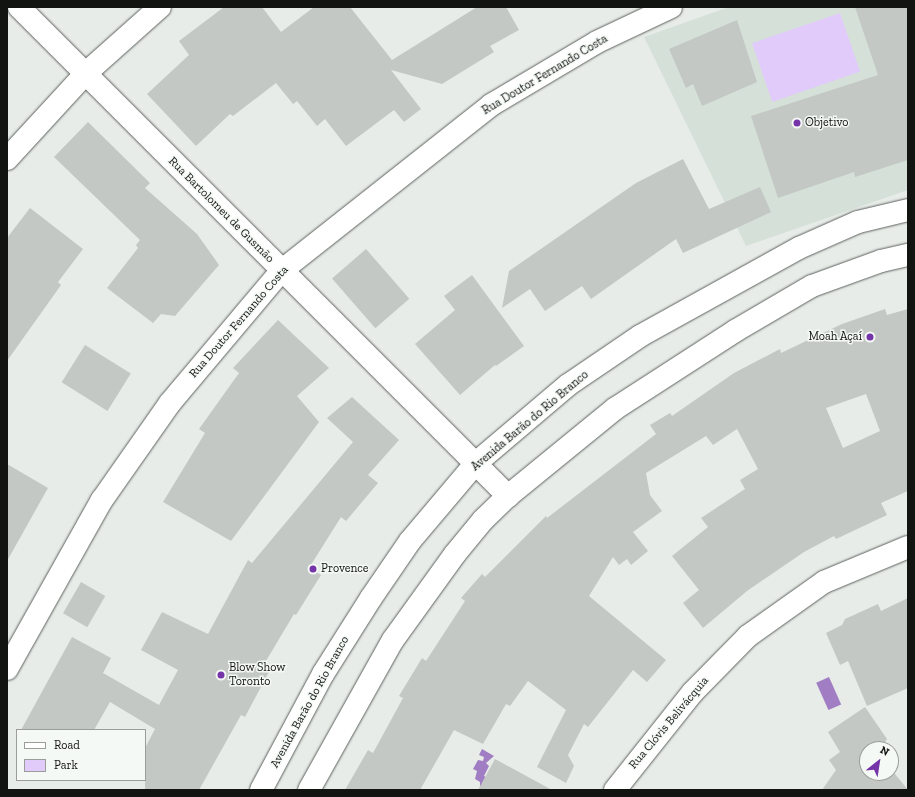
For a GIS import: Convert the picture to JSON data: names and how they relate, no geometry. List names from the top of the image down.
{
  "streets": {
    "street": [
      "Rua Doutor Fernando Costa",
      "Rua Bartolomeu de Gusmão",
      "Avenida Barão do Rio Branco",
      "Rua Clóvis Belivácquia"
    ]
  },
  "crossings": [
    ["Rua Doutor Fernando Costa", "Rua Bartolomeu de Gusmão"],
    ["Rua Bartolomeu de Gusmão", "Avenida Barão do Rio Branco"]
  ],
  "places": [
    "Objetivo",
    "Moah Açaí",
    "Provence",
    "Blow Show Toronto"
  ],
  "legend": ["Road", "Park"],
  "north": "top right"
}
